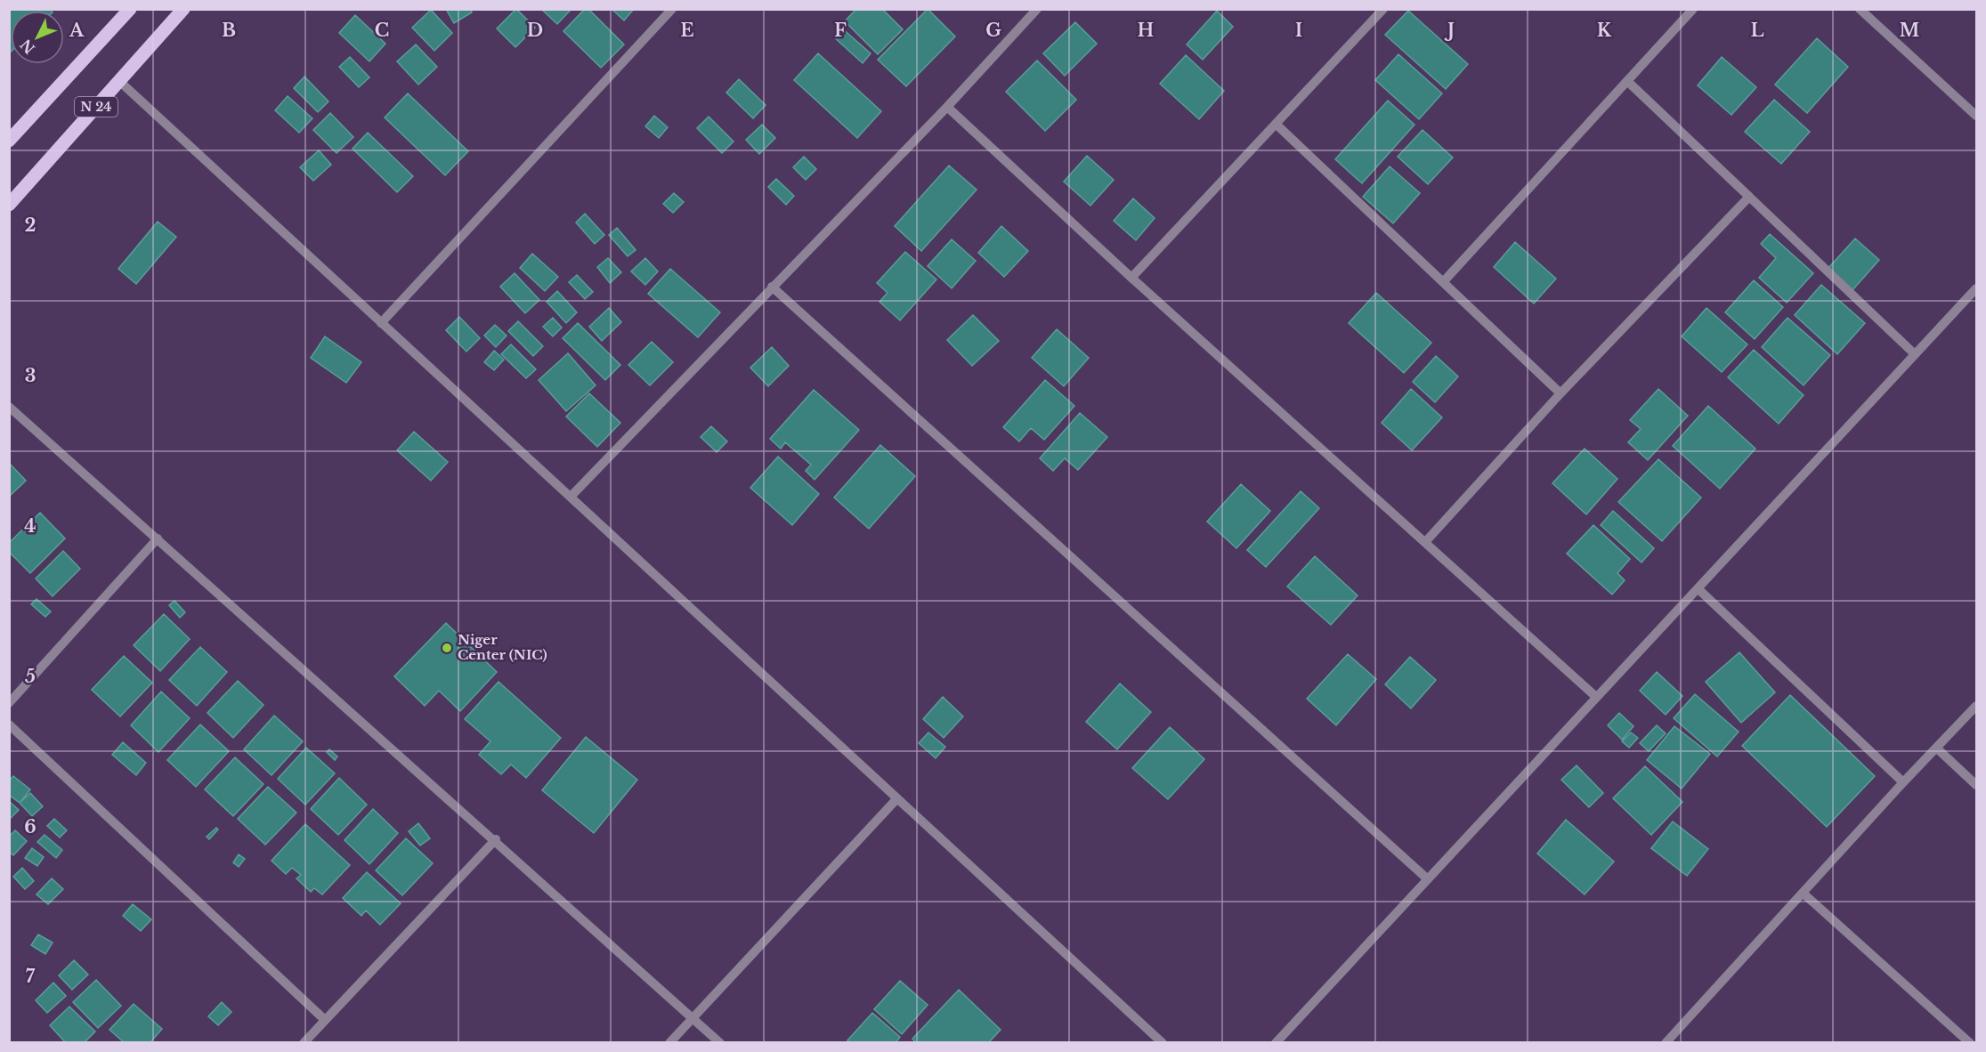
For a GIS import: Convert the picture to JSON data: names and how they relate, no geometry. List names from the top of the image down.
{
  "streets": {
    "main road": ["N 24"]
  },
  "places": ["Niger Center (NIC)"],
  "north": "bottom left",
  "grid": {
    "columns": [
      "A",
      "B",
      "C",
      "D",
      "E",
      "F",
      "G",
      "H",
      "I",
      "J",
      "K",
      "L",
      "M"
    ],
    "rows": [
      "2",
      "3",
      "4",
      "5",
      "6",
      "7"
    ]
  }
}
